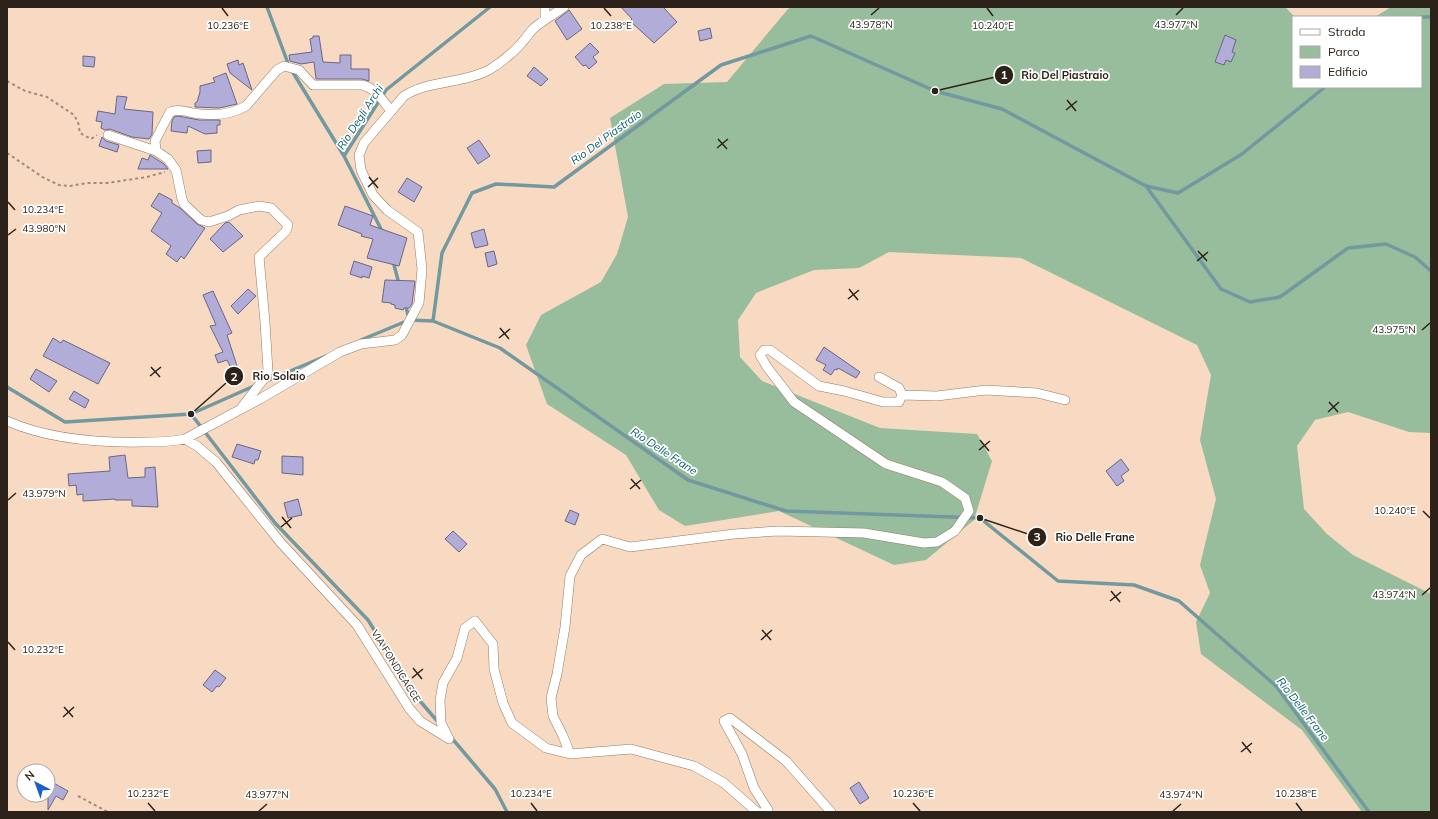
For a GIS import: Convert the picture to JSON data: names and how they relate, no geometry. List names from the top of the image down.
{
  "streets": {
    "street": ["VIA FONDICACCE"]
  },
  "water": ["Rio Degli Archi", "Rio Del Piastraio", "Rio Delle Frane"],
  "places": ["Rio Del Piastraio", "Rio Solaio", "Rio Delle Frane"],
  "legend": ["Strada", "Parco", "Edificio"],
  "north": "top left",
  "coordinates": [
    "43.978°N",
    "43.977°N",
    "10.236°E",
    "10.238°E",
    "10.240°E",
    "10.234°E",
    "43.980°N",
    "43.975°N",
    "43.979°N",
    "43.974°N",
    "10.232°E"
  ]
}
